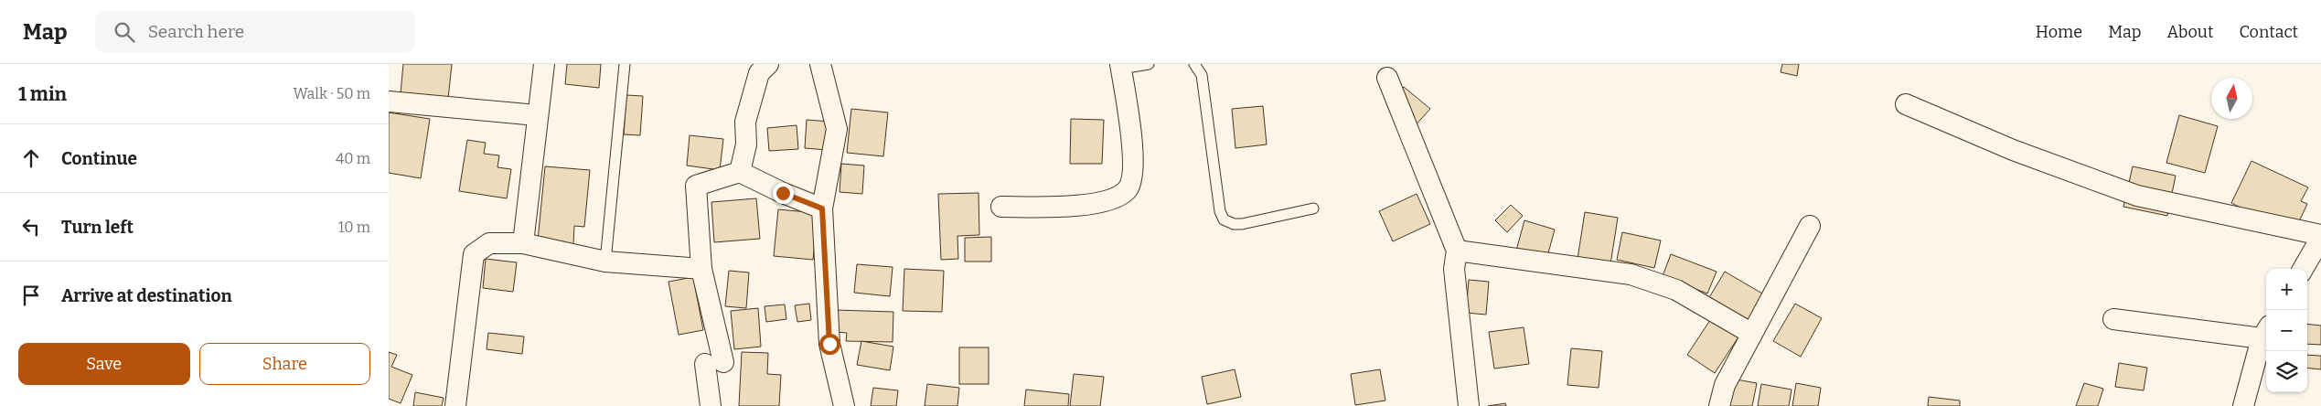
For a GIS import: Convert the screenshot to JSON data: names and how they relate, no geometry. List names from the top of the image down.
{
  "north": "top",
  "page": {
    "header": "Map",
    "search": "Search here",
    "nav": [
      "Home",
      "Map",
      "About",
      "Contact"
    ],
    "heading": ["1 min", "Walk · 50 m"],
    "list": [
      ["Continue", "40 m"],
      ["Turn left", "10 m"],
      "Arrive at destination"
    ],
    "map_buttons": ["+", "−"],
    "buttons": ["Save", "Share"]
  }
}
